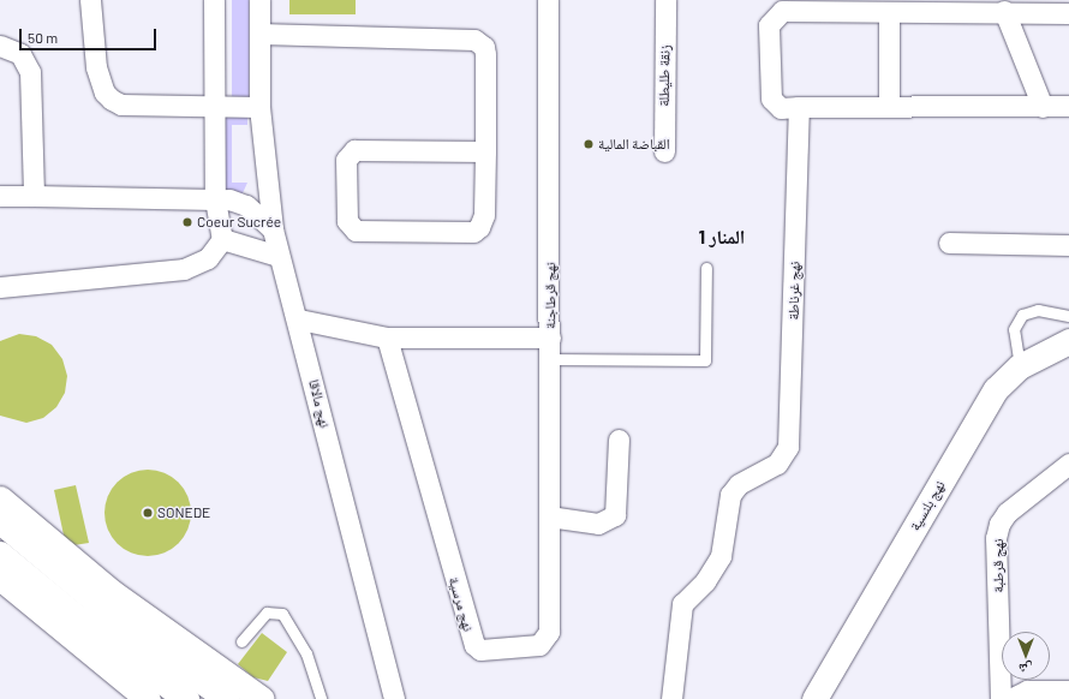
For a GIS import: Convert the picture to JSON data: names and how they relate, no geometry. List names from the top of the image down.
{
  "streets": {
    "street": [
      "زنقة طليطلة",
      "نهج غرناطة",
      "نهج قرطاجنة",
      "نهج مالاقا",
      "نهج بلنسية",
      "نهج قرطبة",
      "نهج مرسية"
    ]
  },
  "crossings": [
    ["نهج قرطاجنة", "نهج مالاقا"],
    ["نهج قرطاجنة", "نهج مرسية"]
  ],
  "districts": ["المنار 1"],
  "places": ["القباضة المالية", "Coeur Sucrée", "SONEDE"],
  "scale_bar": "50 m",
  "north": "bottom"
}
